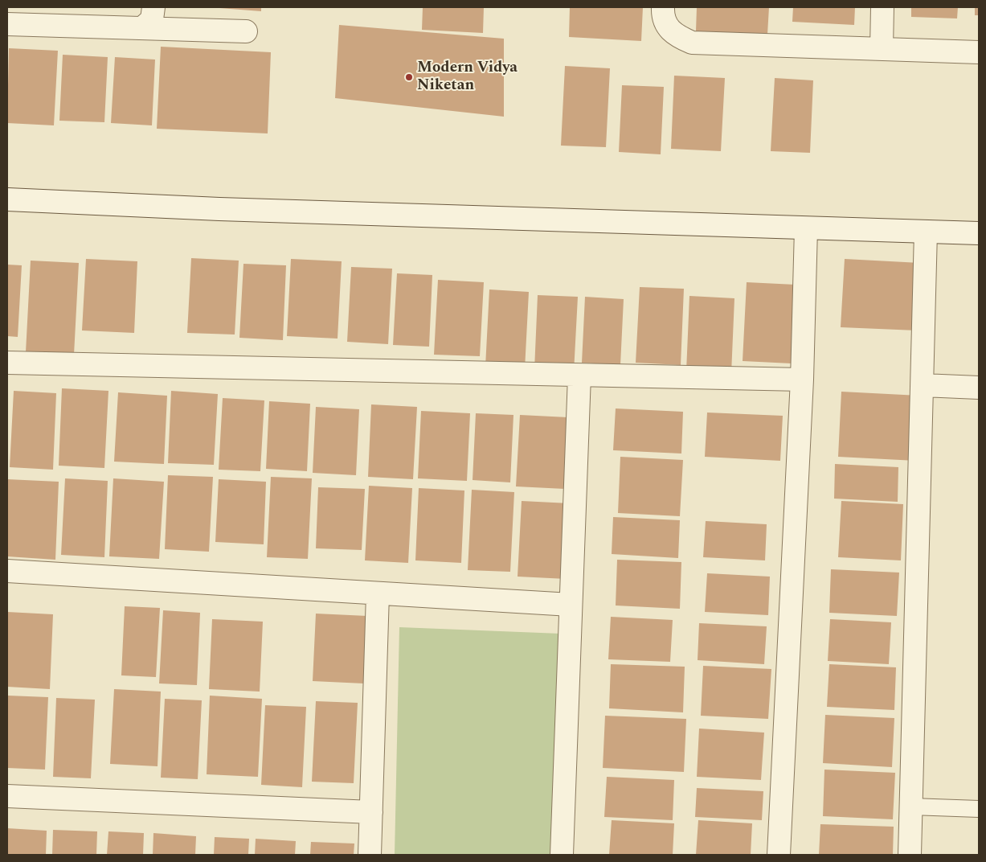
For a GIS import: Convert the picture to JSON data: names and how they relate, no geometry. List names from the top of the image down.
{
  "places": ["Modern Vidya Niketan"]
}
